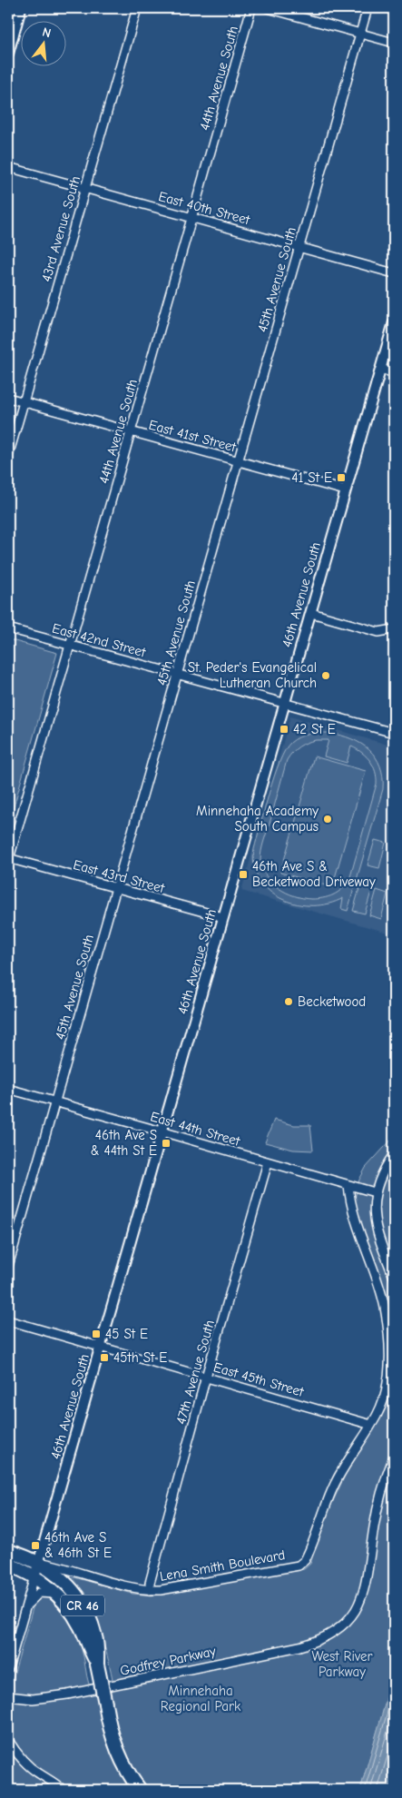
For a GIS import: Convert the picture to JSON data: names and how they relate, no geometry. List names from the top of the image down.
{
  "streets": {
    "main road": ["CR 46"],
    "street": [
      "44th Avenue South",
      "East 40th Street",
      "43rd Avenue South",
      "45th Avenue South",
      "East 41st Street",
      "46th Avenue South",
      "East 42nd Street",
      "East 43rd Street",
      "East 44th Street",
      "47th Avenue South",
      "East 45th Street",
      "Lena Smith Boulevard",
      "Godfrey Parkway"
    ]
  },
  "crossings": [
    ["44th Avenue South", "East 40th Street"],
    ["44th Avenue South", "East 41st Street"],
    ["44th Avenue South", "East 42nd Street"],
    ["44th Avenue South", "East 43rd Street"],
    ["East 40th Street", "43rd Avenue South"],
    ["East 40th Street", "45th Avenue South"],
    ["43rd Avenue South", "East 41st Street"],
    ["45th Avenue South", "East 41st Street"],
    ["45th Avenue South", "East 42nd Street"],
    ["45th Avenue South", "East 43rd Street"],
    ["45th Avenue South", "East 44th Street"],
    ["East 41st Street", "46th Avenue South"],
    ["46th Avenue South", "East 42nd Street"],
    ["46th Avenue South", "East 43rd Street"],
    ["46th Avenue South", "East 44th Street"],
    ["46th Avenue South", "East 45th Street"],
    ["46th Avenue South", "Lena Smith Boulevard"],
    ["46th Avenue South", "CR 46"],
    ["East 44th Street", "47th Avenue South"],
    ["East 44th Street", "Lena Smith Boulevard"],
    ["47th Avenue South", "East 45th Street"],
    ["47th Avenue South", "Lena Smith Boulevard"],
    ["East 45th Street", "Lena Smith Boulevard"],
    ["Lena Smith Boulevard", "CR 46"]
  ],
  "parks": ["West River Parkway", "Minnehaha Regional Park"],
  "places": {
    "transit": [
      "41 St E",
      "42 St E",
      "46th Ave S & Becketwood Driveway",
      "46th Ave S & 44th St E",
      "45 St E",
      "45th St E",
      "46th Ave S & 46th St E"
    ],
    "other": ["St. Peder's Evangelical Lutheran Church", "Minnehaha Academy South Campus", "Becketwood"]
  },
  "north": "top"
}
